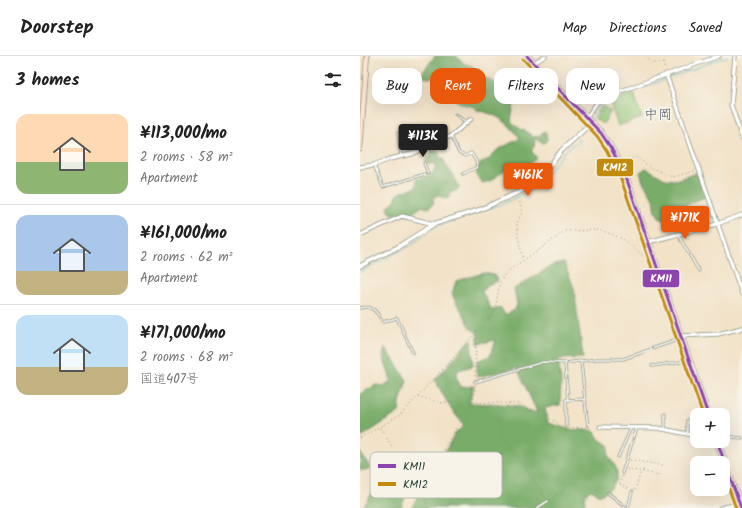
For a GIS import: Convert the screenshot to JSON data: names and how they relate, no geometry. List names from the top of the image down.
{
  "districts": ["中岡"],
  "lines": ["transit line KM11", "transit line KM12"],
  "legend": ["KM11", "KM12"],
  "page": {
    "header": "Doorstep",
    "nav": ["Map", "Directions", "Saved"],
    "heading": "3 homes",
    "chip": [
      "Buy",
      "Rent",
      "Filters",
      "New"
    ],
    "list": [
      {
        "name": "¥113,000/mo",
        "note": "2 rooms · 58 m² · Apartment"
      },
      {
        "name": "¥161,000/mo",
        "note": "2 rooms · 62 m² · Apartment"
      },
      {
        "name": "¥171,000/mo",
        "note": "2 rooms · 68 m² · 国道407号"
      }
    ],
    "price": ["¥113K", "¥161K", "¥171K"],
    "map_buttons": ["+", "−"]
  }
}
